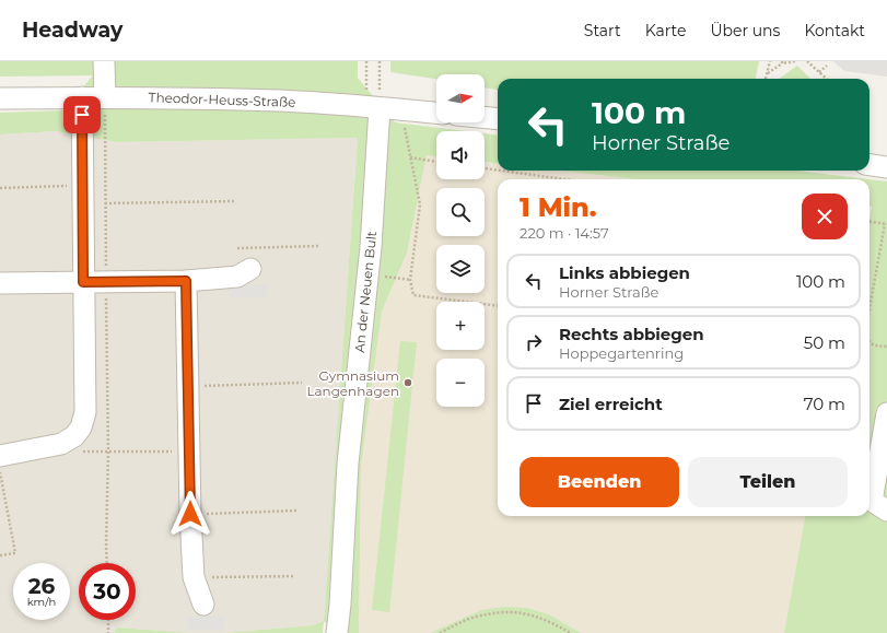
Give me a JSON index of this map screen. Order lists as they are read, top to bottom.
{
  "streets": {
    "street": ["Theodor-Heuss-Straße", "An der Neuen Bult"]
  },
  "crossings": [
    ["Theodor-Heuss-Straße", "An der Neuen Bult"]
  ],
  "places": ["Gymnasium Langenhagen"],
  "north": "right",
  "page": {
    "header": "Headway",
    "nav": [
      "Start",
      "Karte",
      "Über uns",
      "Kontakt"
    ],
    "map_buttons": ["+", "−"],
    "turn": ["100 m", "Horner Straße"],
    "heading": ["1 Min.", "220 m · 14:57"],
    "list": [
      {
        "name": "Links abbiegen",
        "note": "Horner Straße",
        "value": "100 m"
      },
      {
        "name": "Rechts abbiegen",
        "note": "Hoppegartenring",
        "value": "50 m"
      },
      {
        "name": "Ziel erreicht",
        "value": "70 m"
      }
    ],
    "buttons": ["Beenden", "Teilen"],
    "speed": "26 km/h",
    "limit": "30"
  }
}
